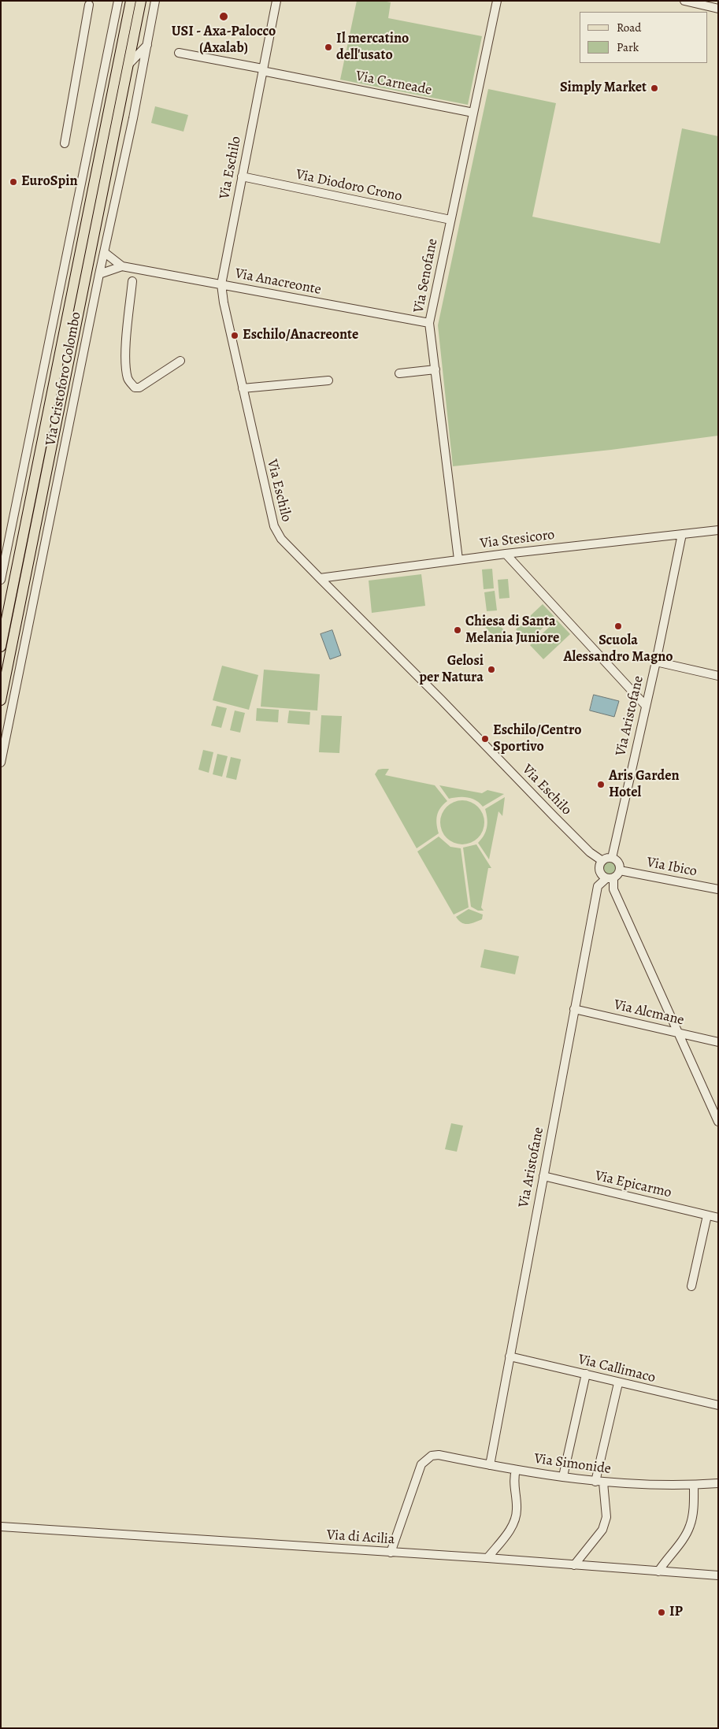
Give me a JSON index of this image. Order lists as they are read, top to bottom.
{
  "streets": {
    "main road": ["Via Cristoforo Colombo"],
    "street": [
      "Via Carneade",
      "Via Eschilo",
      "Via Diodoro Crono",
      "Via Senofane",
      "Via Anacreonte",
      "Via Stesicoro",
      "Via Aristofane",
      "Via Ibico",
      "Via Alcmane",
      "Via Epicarmo",
      "Via Callimaco",
      "Via Simonide",
      "Via di Acilia"
    ]
  },
  "crossings": [
    ["Via Carneade", "Via Eschilo"],
    ["Via Carneade", "Via Senofane"],
    ["Via Eschilo", "Via Diodoro Crono"],
    ["Via Eschilo", "Via Anacreonte"],
    ["Via Eschilo", "Via Stesicoro"],
    ["Via Eschilo", "Via Aristofane"],
    ["Via Eschilo", "Via Ibico"],
    ["Via Diodoro Crono", "Via Senofane"],
    ["Via Senofane", "Via Anacreonte"],
    ["Via Senofane", "Via Stesicoro"],
    ["Via Anacreonte", "Via Cristoforo Colombo"],
    ["Via Stesicoro", "Via Aristofane"],
    ["Via Aristofane", "Via Ibico"],
    ["Via Aristofane", "Via Alcmane"],
    ["Via Aristofane", "Via Epicarmo"],
    ["Via Aristofane", "Via Callimaco"],
    ["Via Aristofane", "Via Simonide"],
    ["Via Simonide", "Via di Acilia"]
  ],
  "places": [
    "USI - Axa-Palocco (Axalab)",
    "Il mercatino dell'usato",
    "Simply Market",
    "EuroSpin",
    "Eschilo/Anacreonte",
    "Scuola Alessandro Magno",
    "Chiesa di Santa Melania Juniore",
    "Gelosi per Natura",
    "Eschilo/Centro Sportivo",
    "Aris Garden Hotel",
    "IP"
  ],
  "legend": ["Road", "Park"]
}
